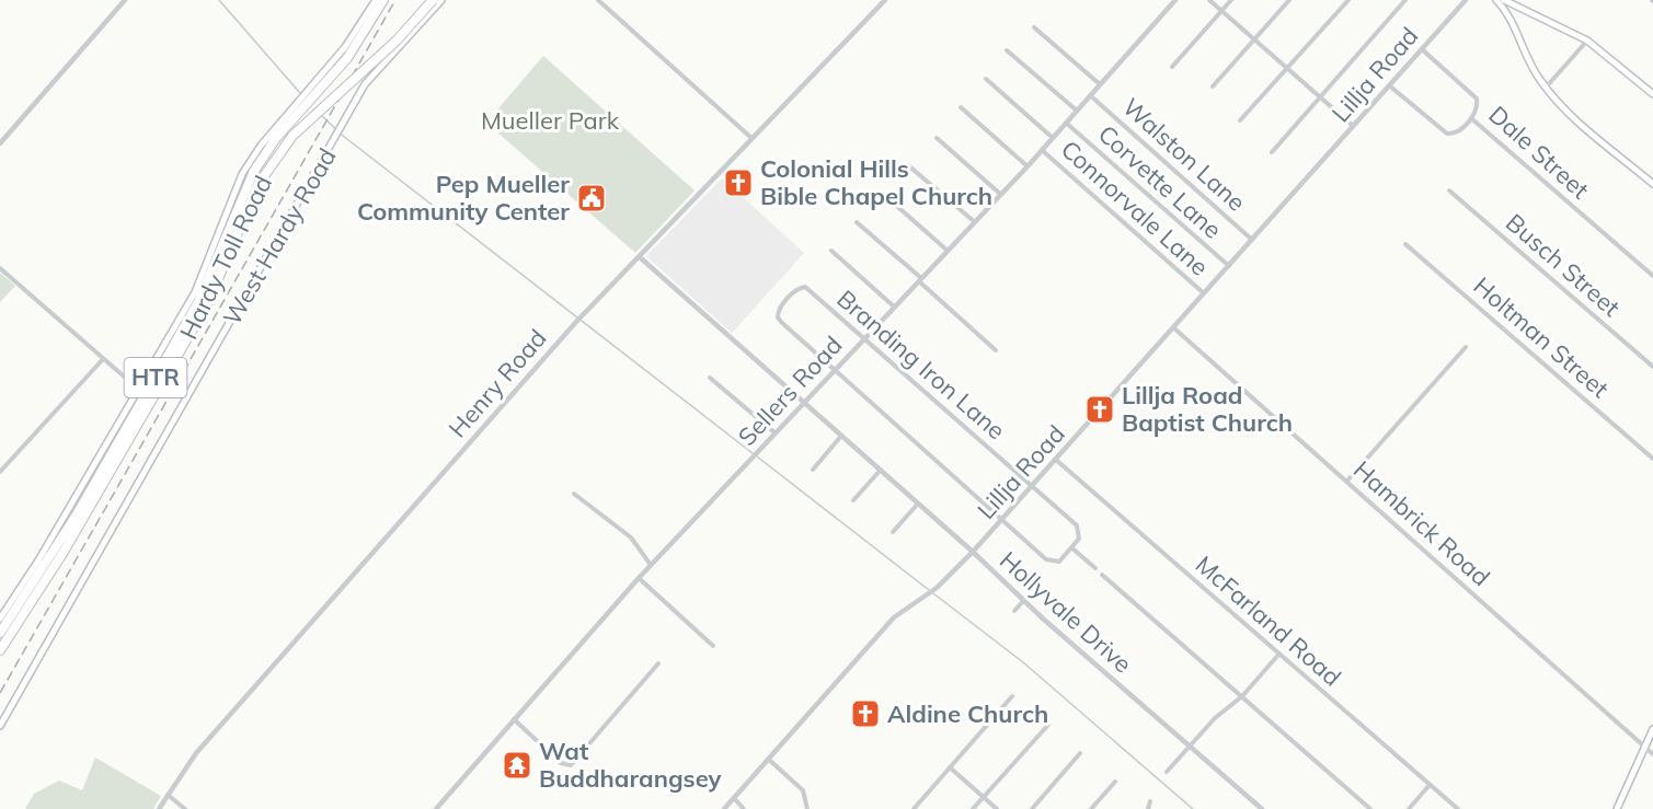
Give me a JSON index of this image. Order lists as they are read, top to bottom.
{
  "streets": {
    "highway": ["Hardy Toll Road", "HTR"],
    "main road": ["West Hardy Road"],
    "street": [
      "Lillja Road",
      "Dale Street",
      "Walston Lane",
      "Corvette Lane",
      "Connorvale Lane",
      "Busch Street",
      "Holtman Street",
      "Branding Iron Lane",
      "Henry Road",
      "Sellers Road",
      "Hambrick Road",
      "Hollyvale Drive",
      "McFarland Road"
    ]
  },
  "crossings": [
    ["Lillja Road", "Dale Street"],
    ["Lillja Road", "Walston Lane"],
    ["Lillja Road", "Corvette Lane"],
    ["Lillja Road", "Connorvale Lane"],
    ["Lillja Road", "Branding Iron Lane"],
    ["Lillja Road", "Hambrick Road"],
    ["Lillja Road", "Hollyvale Drive"],
    ["Lillja Road", "McFarland Road"],
    ["Walston Lane", "Sellers Road"],
    ["Corvette Lane", "Sellers Road"],
    ["Connorvale Lane", "Sellers Road"],
    ["Branding Iron Lane", "Sellers Road"],
    ["Henry Road", "Hollyvale Drive"],
    ["Sellers Road", "Hollyvale Drive"]
  ],
  "parks": ["Mueller Park"],
  "places": {
    "church": ["Colonial Hills Bible Chapel Church", "Lillja Road Baptist Church", "Aldine Church"],
    "public building": ["Pep Mueller Community Center"],
    "temple": ["Wat Buddharangsey"]
  }
}
